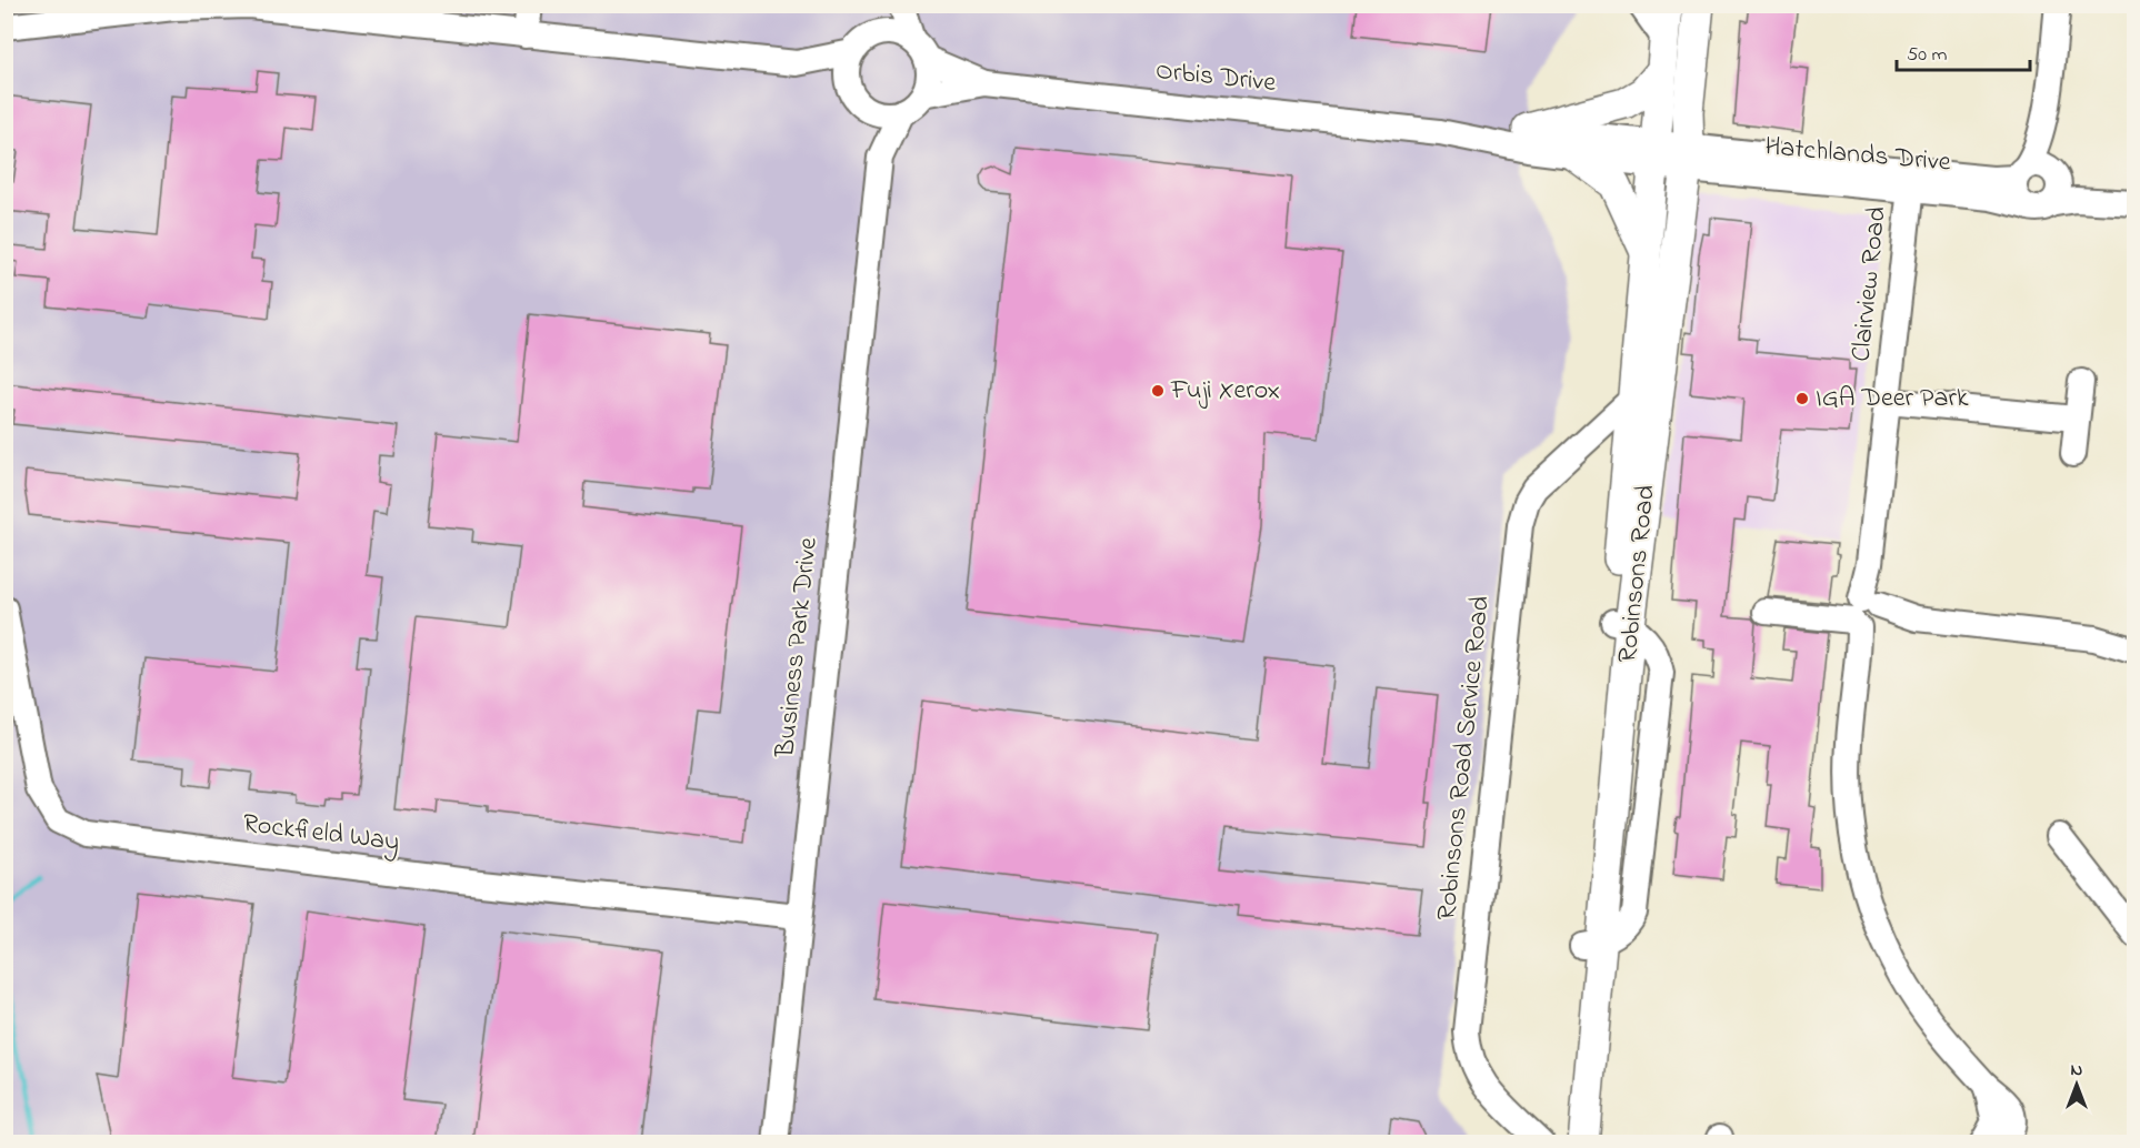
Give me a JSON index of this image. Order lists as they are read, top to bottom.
{
  "streets": {
    "main road": ["Robinsons Road"],
    "street": [
      "Orbis Drive",
      "Hatchlands Drive",
      "Clairview Road",
      "Business Park Drive",
      "Robinsons Road Service Road",
      "Rockfield Way"
    ]
  },
  "crossings": [
    ["Orbis Drive", "Hatchlands Drive"],
    ["Orbis Drive", "Robinsons Road"],
    ["Orbis Drive", "Business Park Drive"],
    ["Hatchlands Drive", "Clairview Road"],
    ["Hatchlands Drive", "Robinsons Road"],
    ["Robinsons Road", "Robinsons Road Service Road"],
    ["Business Park Drive", "Rockfield Way"]
  ],
  "places": ["Fuji Xerox", "IGA Deer Park"],
  "scale_bar": "50 m",
  "north": "top"
}
